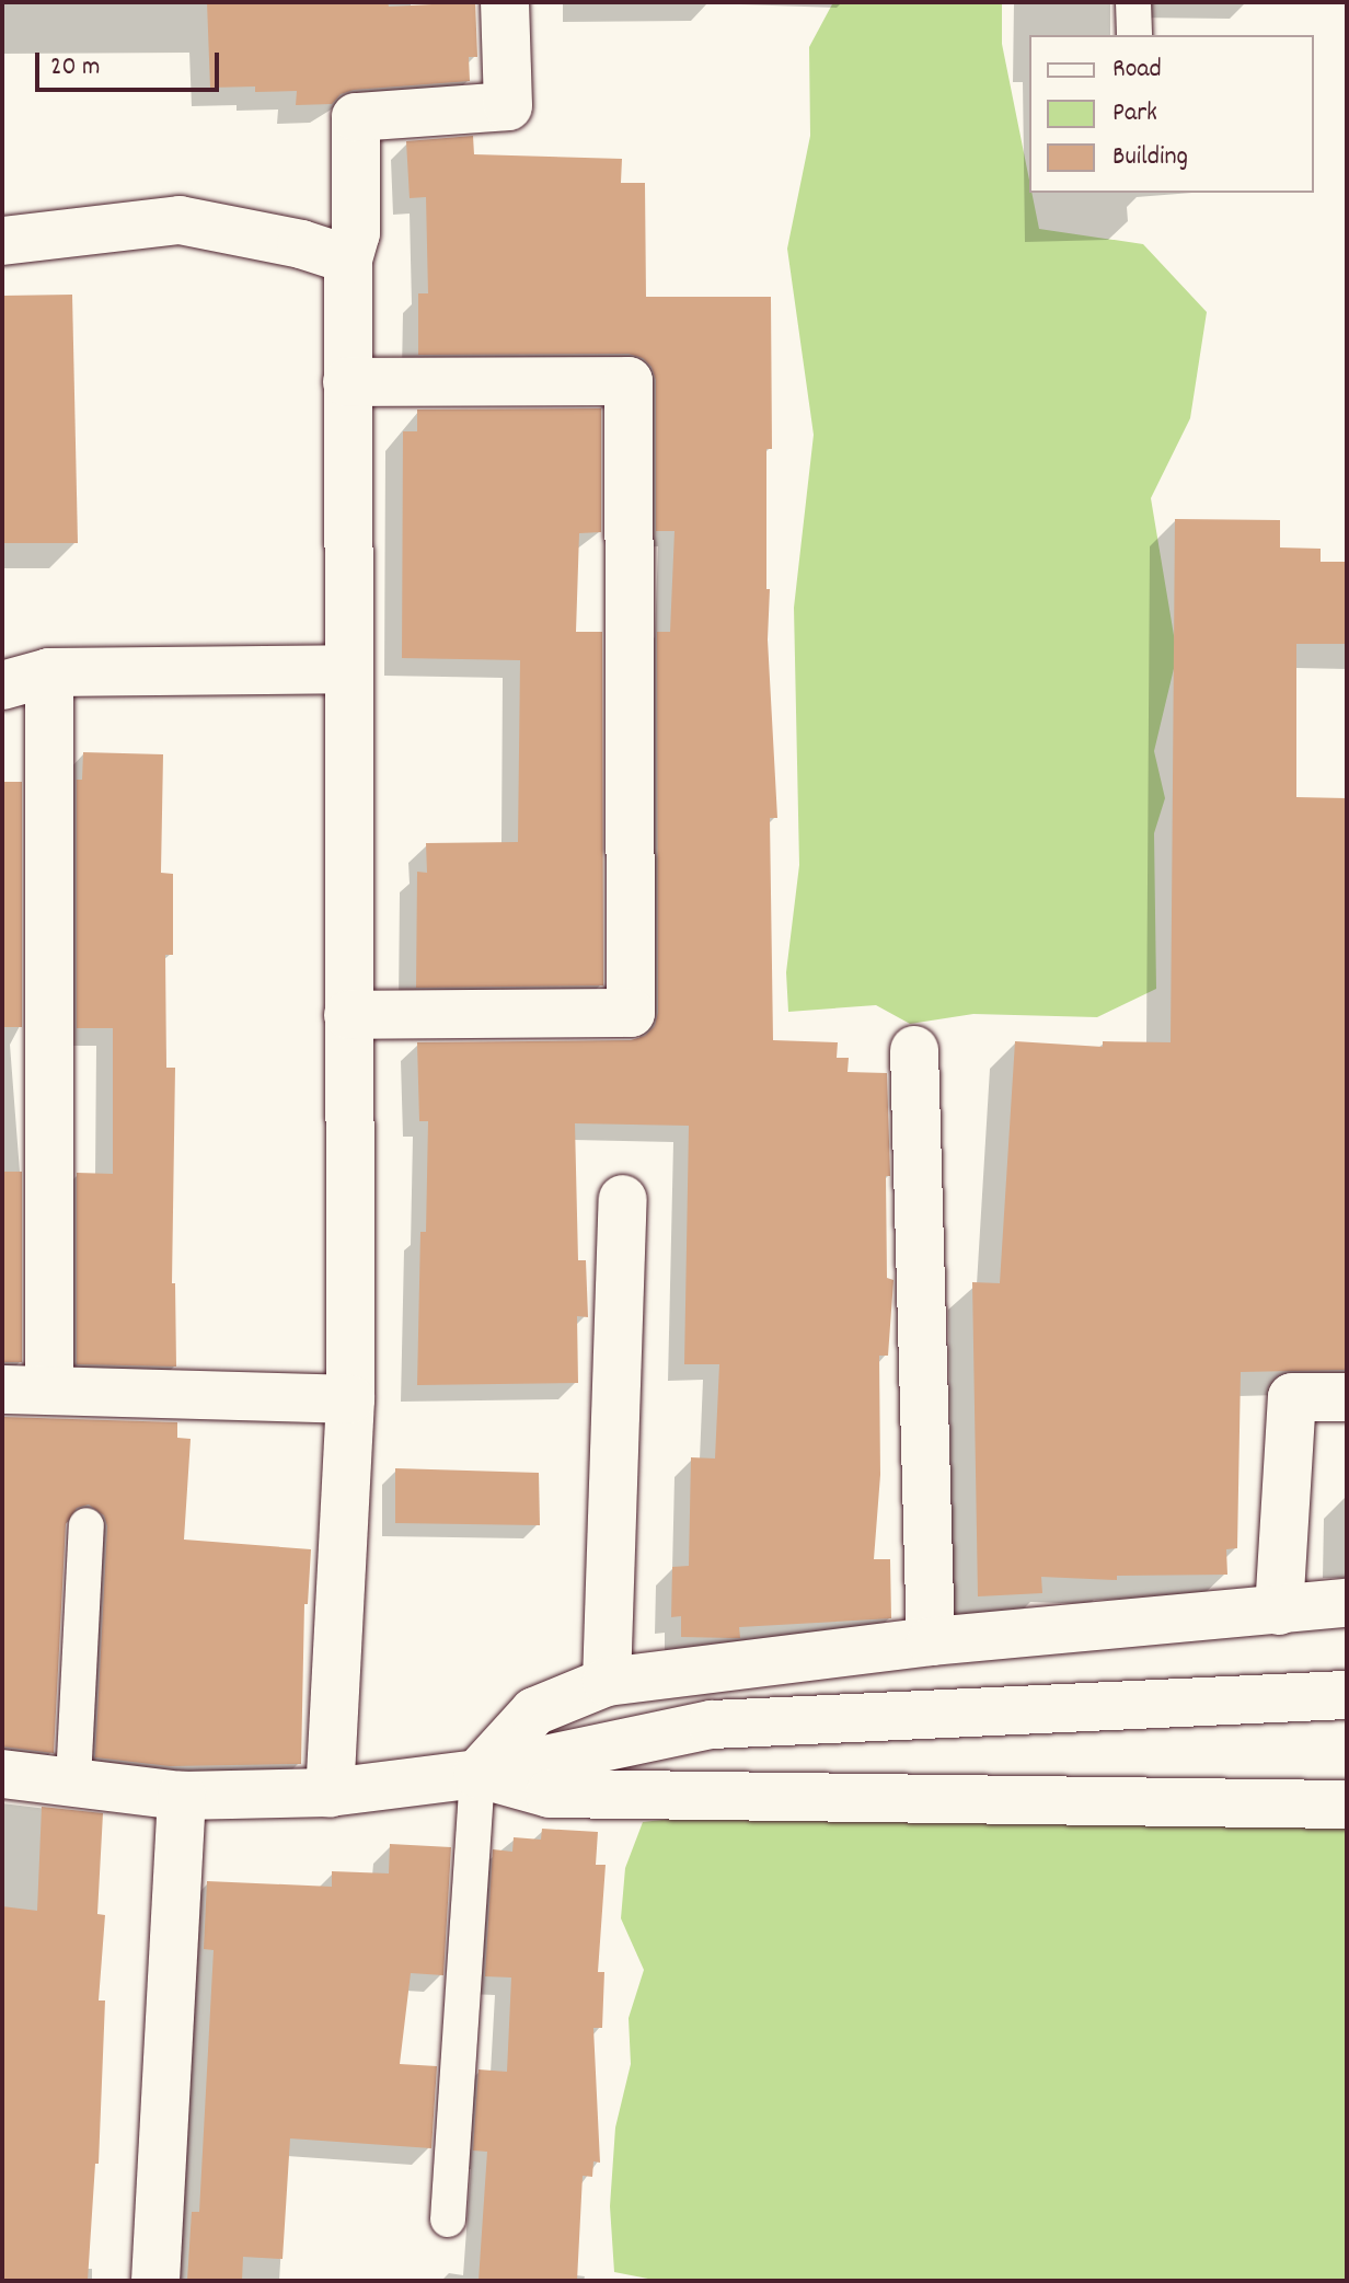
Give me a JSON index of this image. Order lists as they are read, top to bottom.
{
  "legend": ["Road", "Park", "Building"],
  "scale_bar": "20 m"
}
